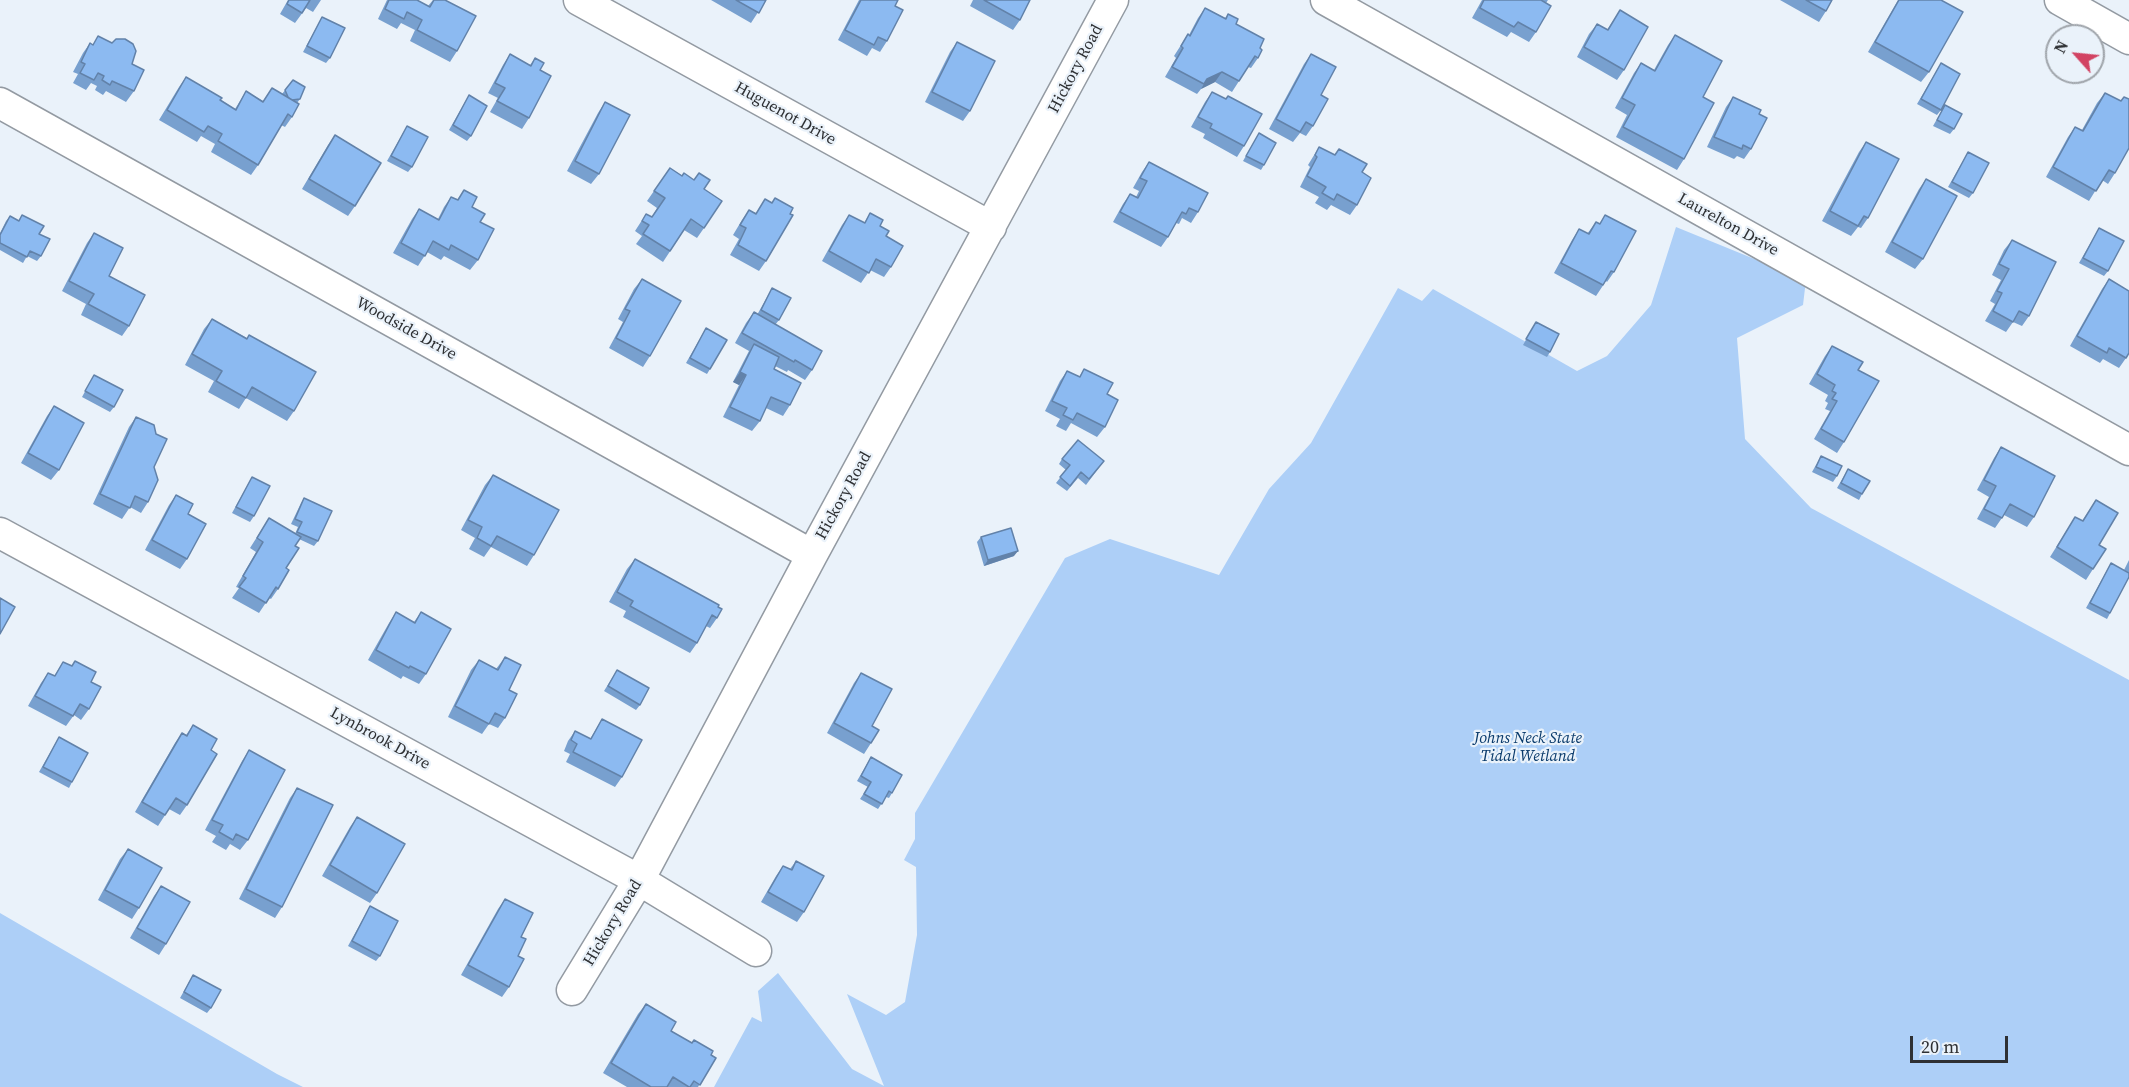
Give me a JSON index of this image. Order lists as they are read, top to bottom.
{
  "streets": {
    "street": [
      "Hickory Road",
      "Huguenot Drive",
      "Laurelton Drive",
      "Woodside Drive",
      "Lynbrook Drive"
    ]
  },
  "crossings": [
    ["Hickory Road", "Huguenot Drive"],
    ["Hickory Road", "Woodside Drive"],
    ["Hickory Road", "Lynbrook Drive"]
  ],
  "parks": ["Johns Neck State Tidal Wetland"],
  "scale_bar": "20 m",
  "north": "top left"
}
